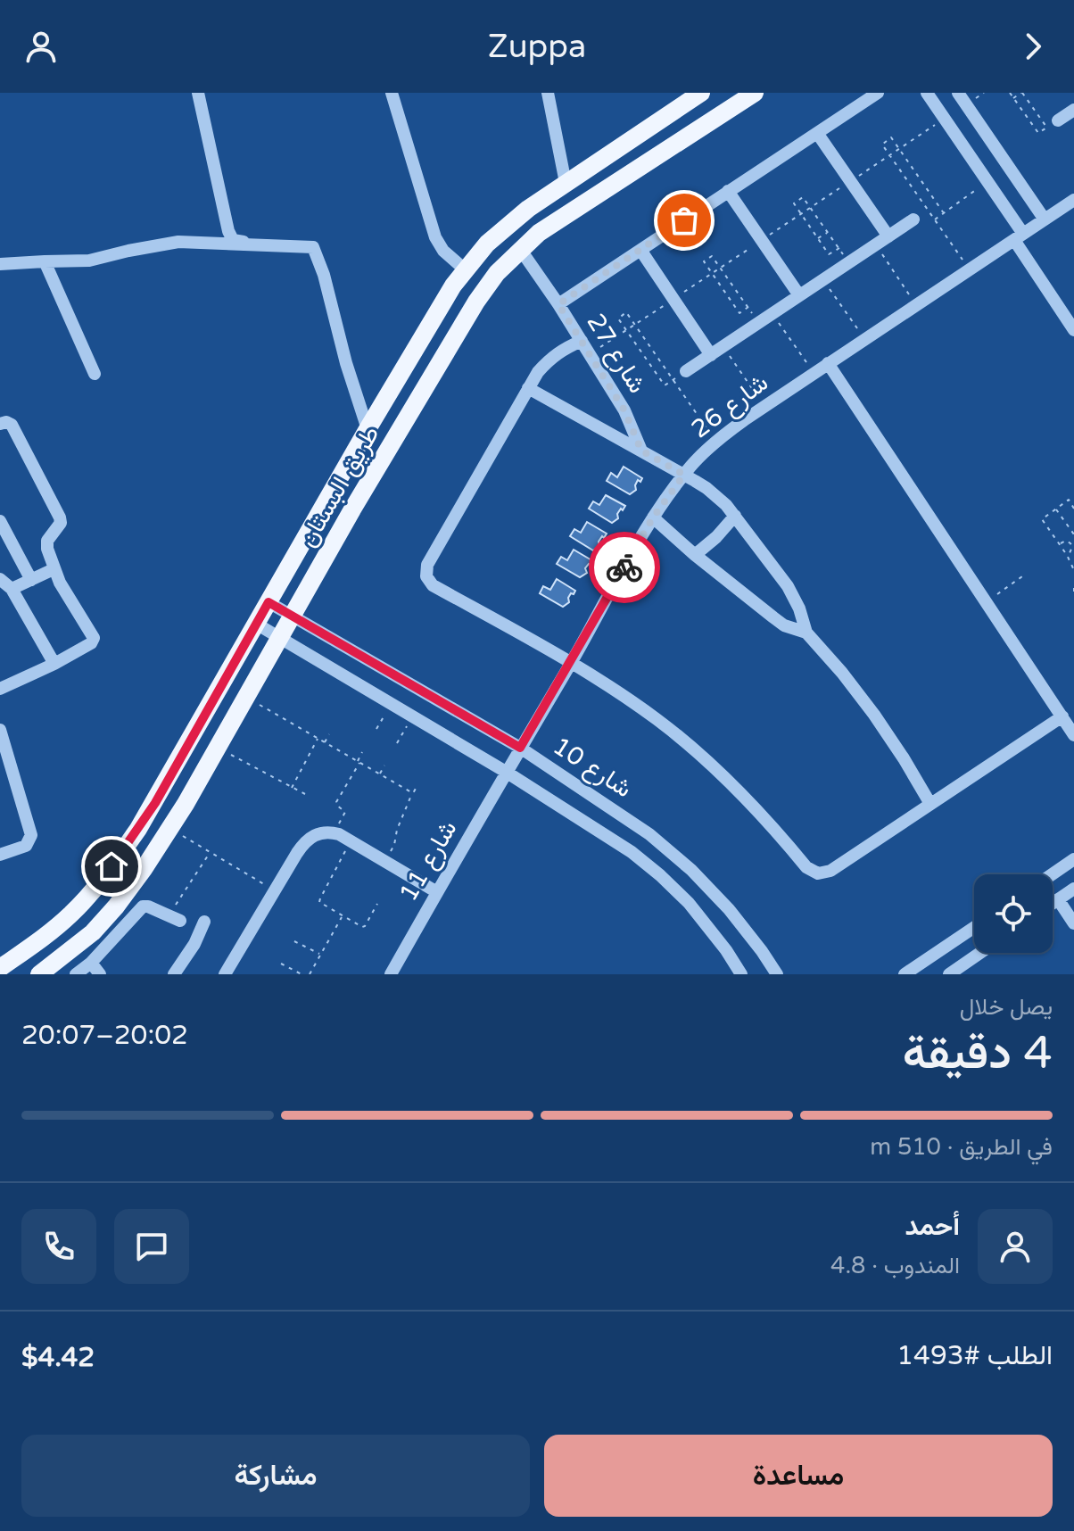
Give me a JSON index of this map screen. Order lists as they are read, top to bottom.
{
  "streets": {
    "main road": ["طريق البستان"],
    "street": [
      "شارع 27",
      "شارع 26",
      "شارع 10",
      "شارع 11"
    ]
  },
  "crossings": [
    ["شارع 27", "طريق البستان"],
    ["شارع 26", "شارع 10"],
    ["شارع 26", "شارع 11"],
    ["طريق البستان", "شارع 10"],
    ["شارع 10", "شارع 11"]
  ],
  "page": {
    "header": "Zuppa",
    "heading": ["4 دقيقة", "يصل خلال", "20:02–20:07"],
    "panel": [
      "أحمد",
      "المندوب · 4.8",
      "الطلب #1493",
      "$4.42"
    ],
    "bar": "في الطريق · 510 m",
    "buttons": ["مساعدة", "مشاركة"]
  }
}
